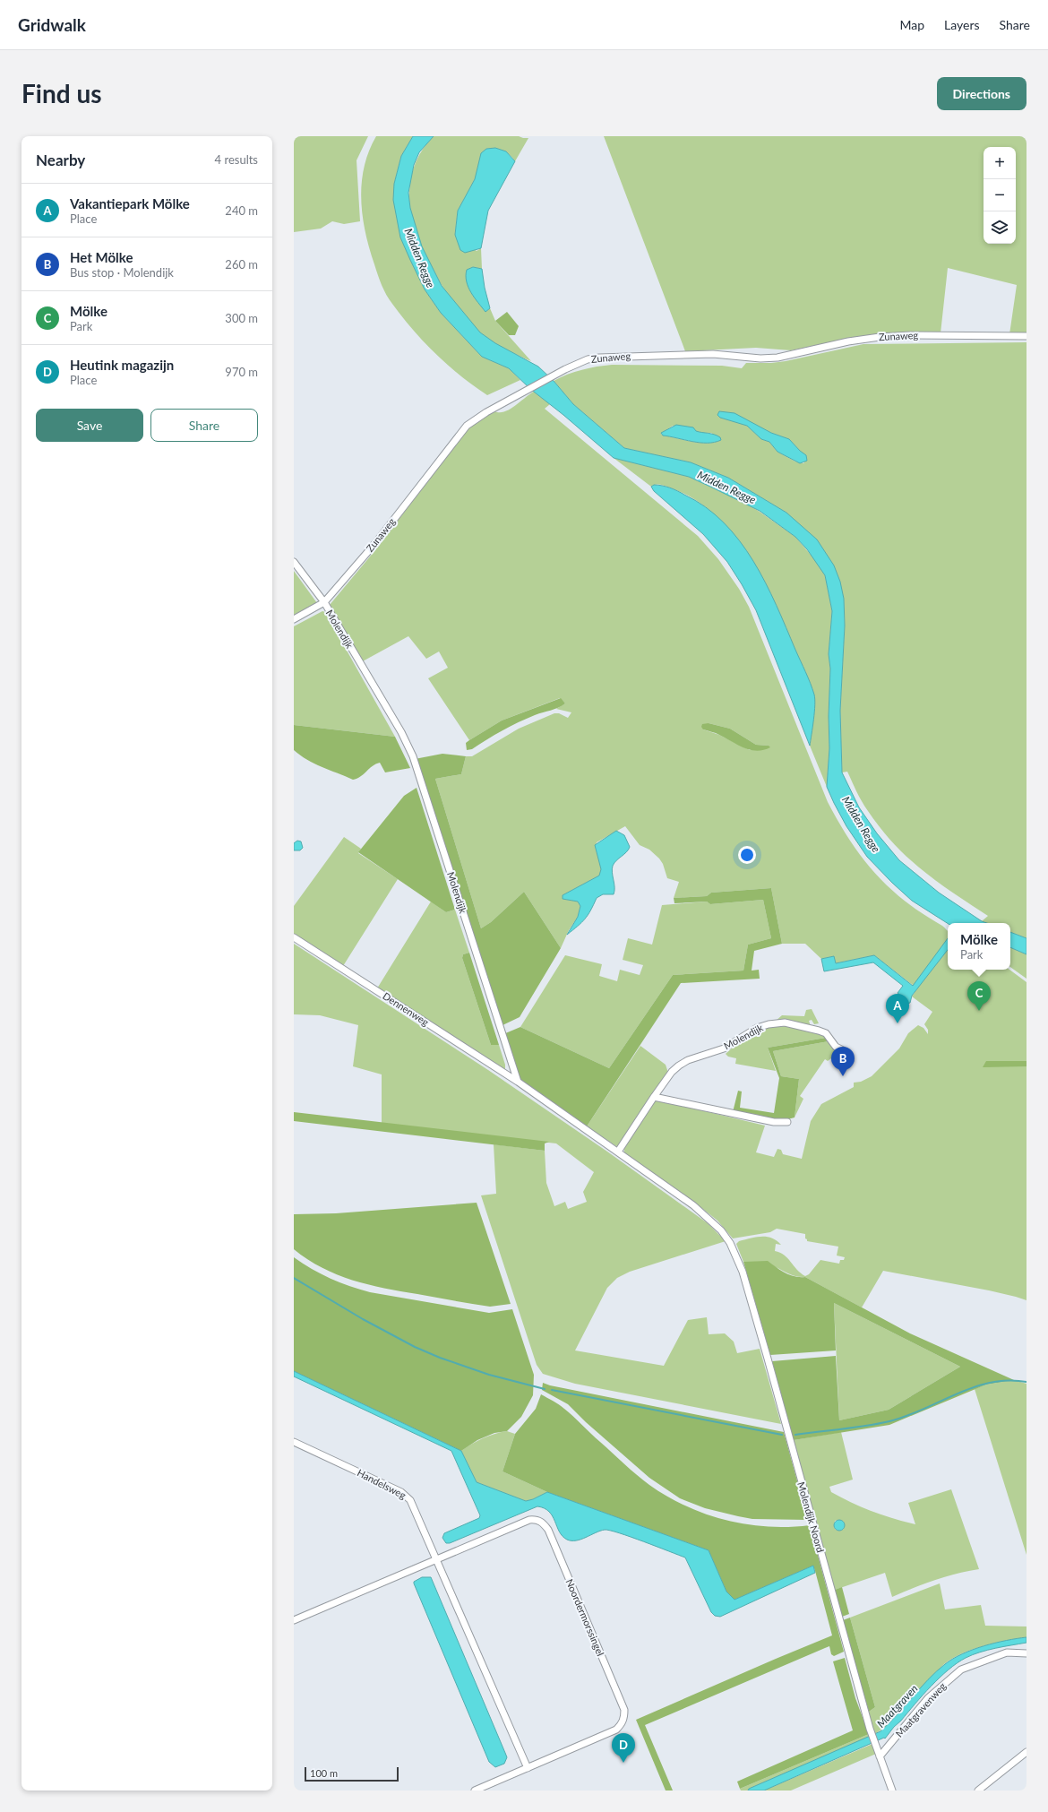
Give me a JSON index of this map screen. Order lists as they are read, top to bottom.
{
  "streets": {
    "street": [
      "Zunaweg",
      "Molendijk",
      "Dennenweg",
      "Handelsweg",
      "Molendijk Noord",
      "Noordermorssingel",
      "Maatgravenweg"
    ]
  },
  "crossings": [
    ["Zunaweg", "Molendijk"],
    ["Molendijk", "Dennenweg"],
    ["Molendijk", "Molendijk Noord"],
    ["Handelsweg", "Noordermorssingel"],
    ["Molendijk Noord", "Maatgravenweg"]
  ],
  "water": ["Midden Regge", "Maatgraven"],
  "scale_bar": "100 m",
  "page": {
    "header": "Gridwalk",
    "nav": ["Map", "Layers", "Share"],
    "buttons": [
      "Directions",
      ["Save", "Share"]
    ],
    "title": "Find us",
    "heading": ["Nearby", "4 results"],
    "map_buttons": ["+", "−"],
    "list": [
      {
        "mark": "A",
        "name": "Vakantiepark Mölke",
        "note": "Place",
        "value": "240 m"
      },
      {
        "mark": "B",
        "name": "Het Mölke",
        "note": "Bus stop · Molendijk",
        "value": "260 m"
      },
      {
        "mark": "C",
        "name": "Mölke",
        "note": "Park",
        "value": "300 m"
      },
      {
        "mark": "D",
        "name": "Heutink magazijn",
        "note": "Place",
        "value": "970 m"
      }
    ],
    "popup": ["Mölke", "Park"],
    "pins": [
      "C",
      "A",
      "B",
      "D"
    ],
    "scale": "100 m"
  }
}
